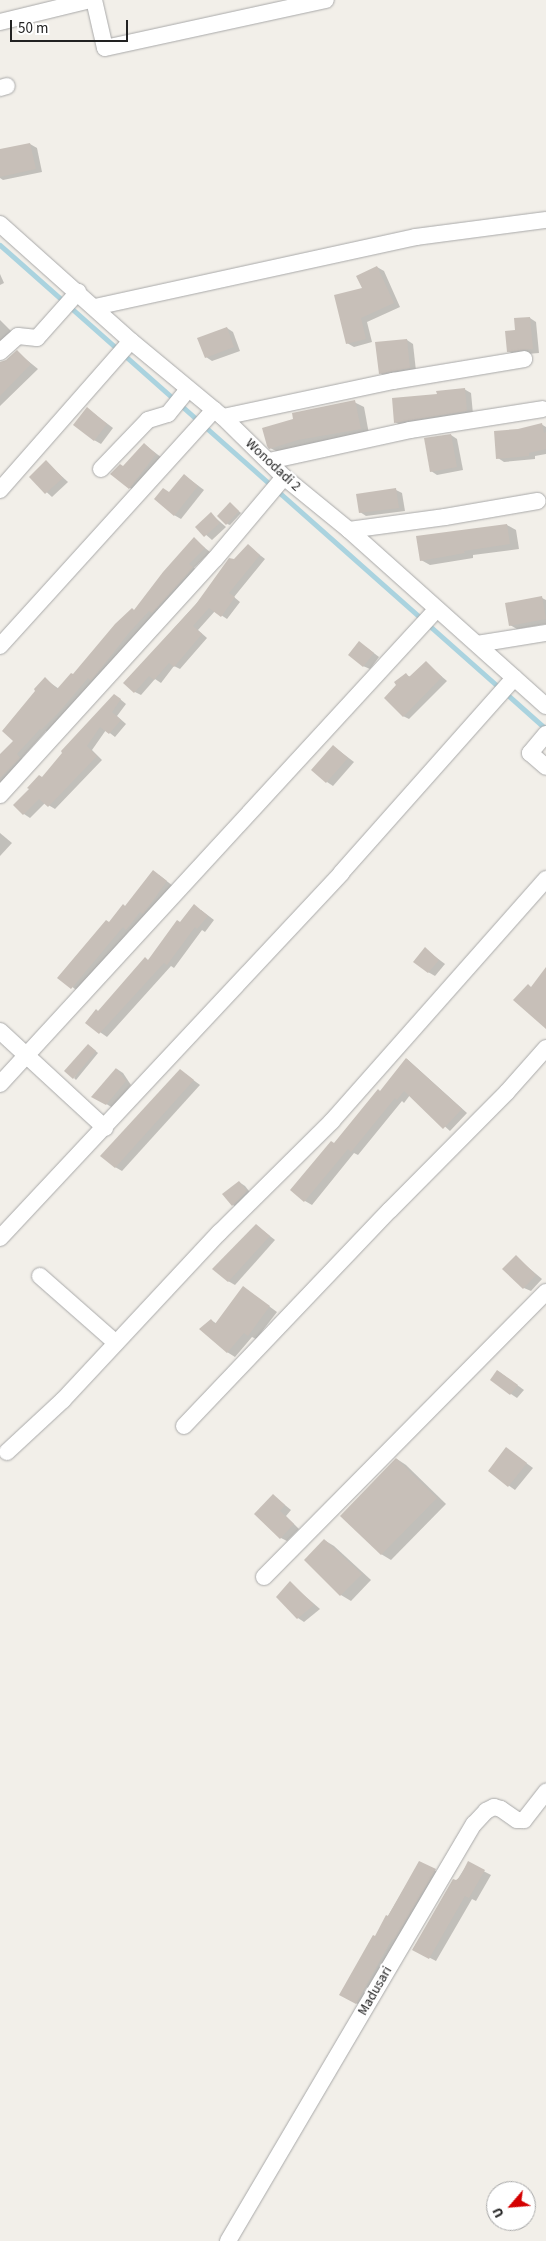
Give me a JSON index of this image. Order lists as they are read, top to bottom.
{
  "streets": {
    "street": ["Wonodadi 2", "Madusari"]
  },
  "scale_bar": "50 m",
  "north": "bottom left"
}
